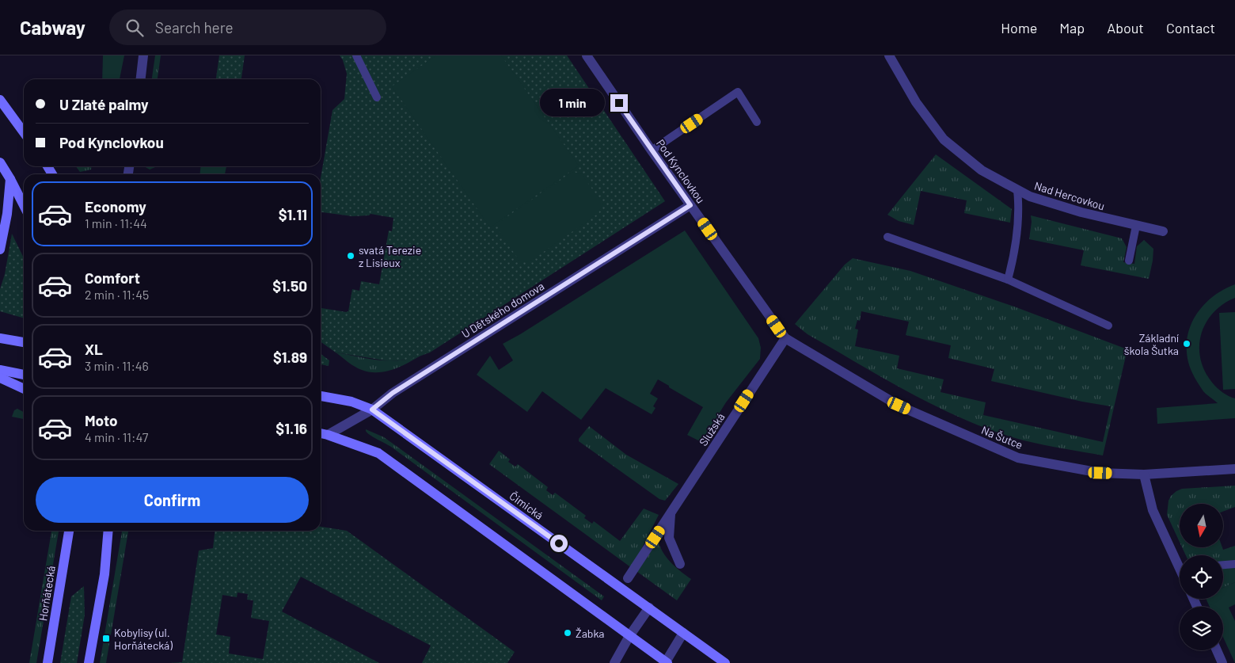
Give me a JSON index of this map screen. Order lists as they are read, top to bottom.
{
  "streets": {
    "main road": ["Čimická", "Horňátecká"],
    "street": [
      "Pod Kynclovkou",
      "Nad Hercovkou",
      "U Dětského domova",
      "Služská",
      "Na Šutce"
    ]
  },
  "crossings": [
    ["Pod Kynclovkou", "U Dětského domova"],
    ["Pod Kynclovkou", "Služská"],
    ["Pod Kynclovkou", "Na Šutce"],
    ["U Dětského domova", "Čimická"],
    ["Služská", "Na Šutce"]
  ],
  "places": {
    "other": ["svatá Terezie z Lisieux", "Základní škola Šutka", "Žabka"],
    "transit": ["Kobylisy (ul. Horňátecká)"]
  },
  "north": "bottom",
  "page": {
    "header": "Cabway",
    "search": "Search here",
    "nav": [
      "Home",
      "Map",
      "About",
      "Contact"
    ],
    "banner": ["U Zlaté palmy", "Pod Kynclovkou"],
    "bubble": "1 min",
    "list": [
      {
        "name": "Economy",
        "note": "1 min · 11:44",
        "value": "$1.11"
      },
      {
        "name": "Comfort",
        "note": "2 min · 11:45",
        "value": "$1.50"
      },
      {
        "name": "XL",
        "note": "3 min · 11:46",
        "value": "$1.89"
      },
      {
        "name": "Moto",
        "note": "4 min · 11:47",
        "value": "$1.16"
      }
    ],
    "buttons": "Confirm"
  }
}
